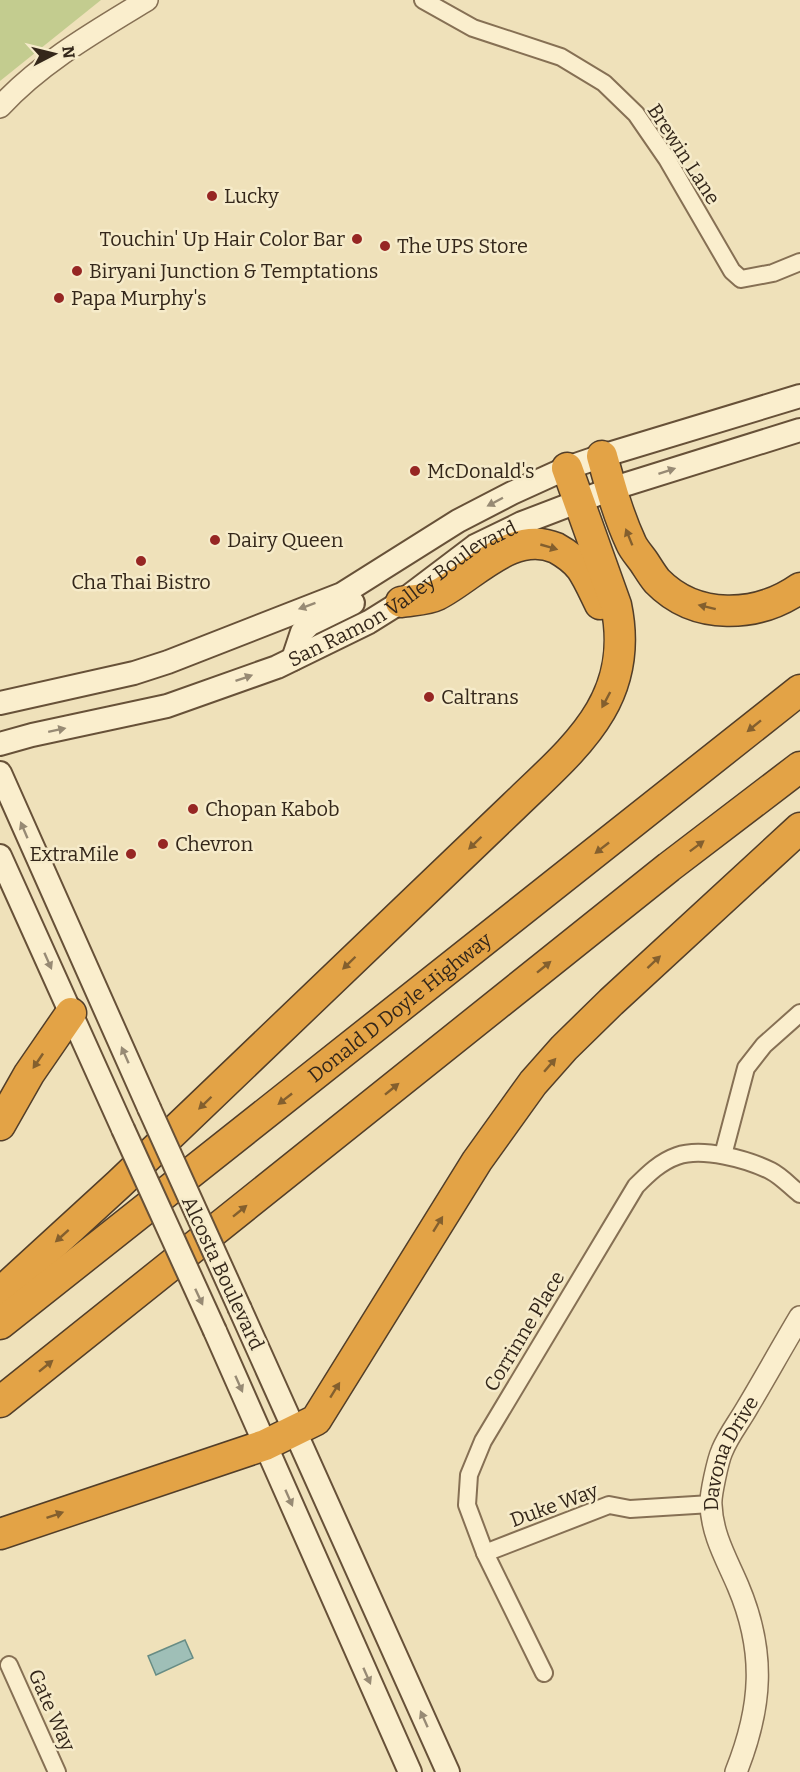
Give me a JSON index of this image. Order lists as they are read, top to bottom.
{
  "streets": {
    "highway": ["Donald D Doyle Highway"],
    "main road": ["San Ramon Valley Boulevard", "Alcosta Boulevard"],
    "street": [
      "Brewin Lane",
      "Corrinne Place",
      "Davona Drive",
      "Duke Way",
      "Gate Way"
    ]
  },
  "crossings": [
    ["Corrinne Place", "Duke Way"],
    ["Davona Drive", "Duke Way"]
  ],
  "places": [
    "Lucky",
    "Touchin' Up Hair Color Bar",
    "The UPS Store",
    "Biryani Junction & Temptations",
    "Papa Murphy's",
    "McDonald's",
    "Dairy Queen",
    "Cha Thai Bistro",
    "Caltrans",
    "Chopan Kabob",
    "Chevron",
    "ExtraMile"
  ],
  "north": "right"
}
